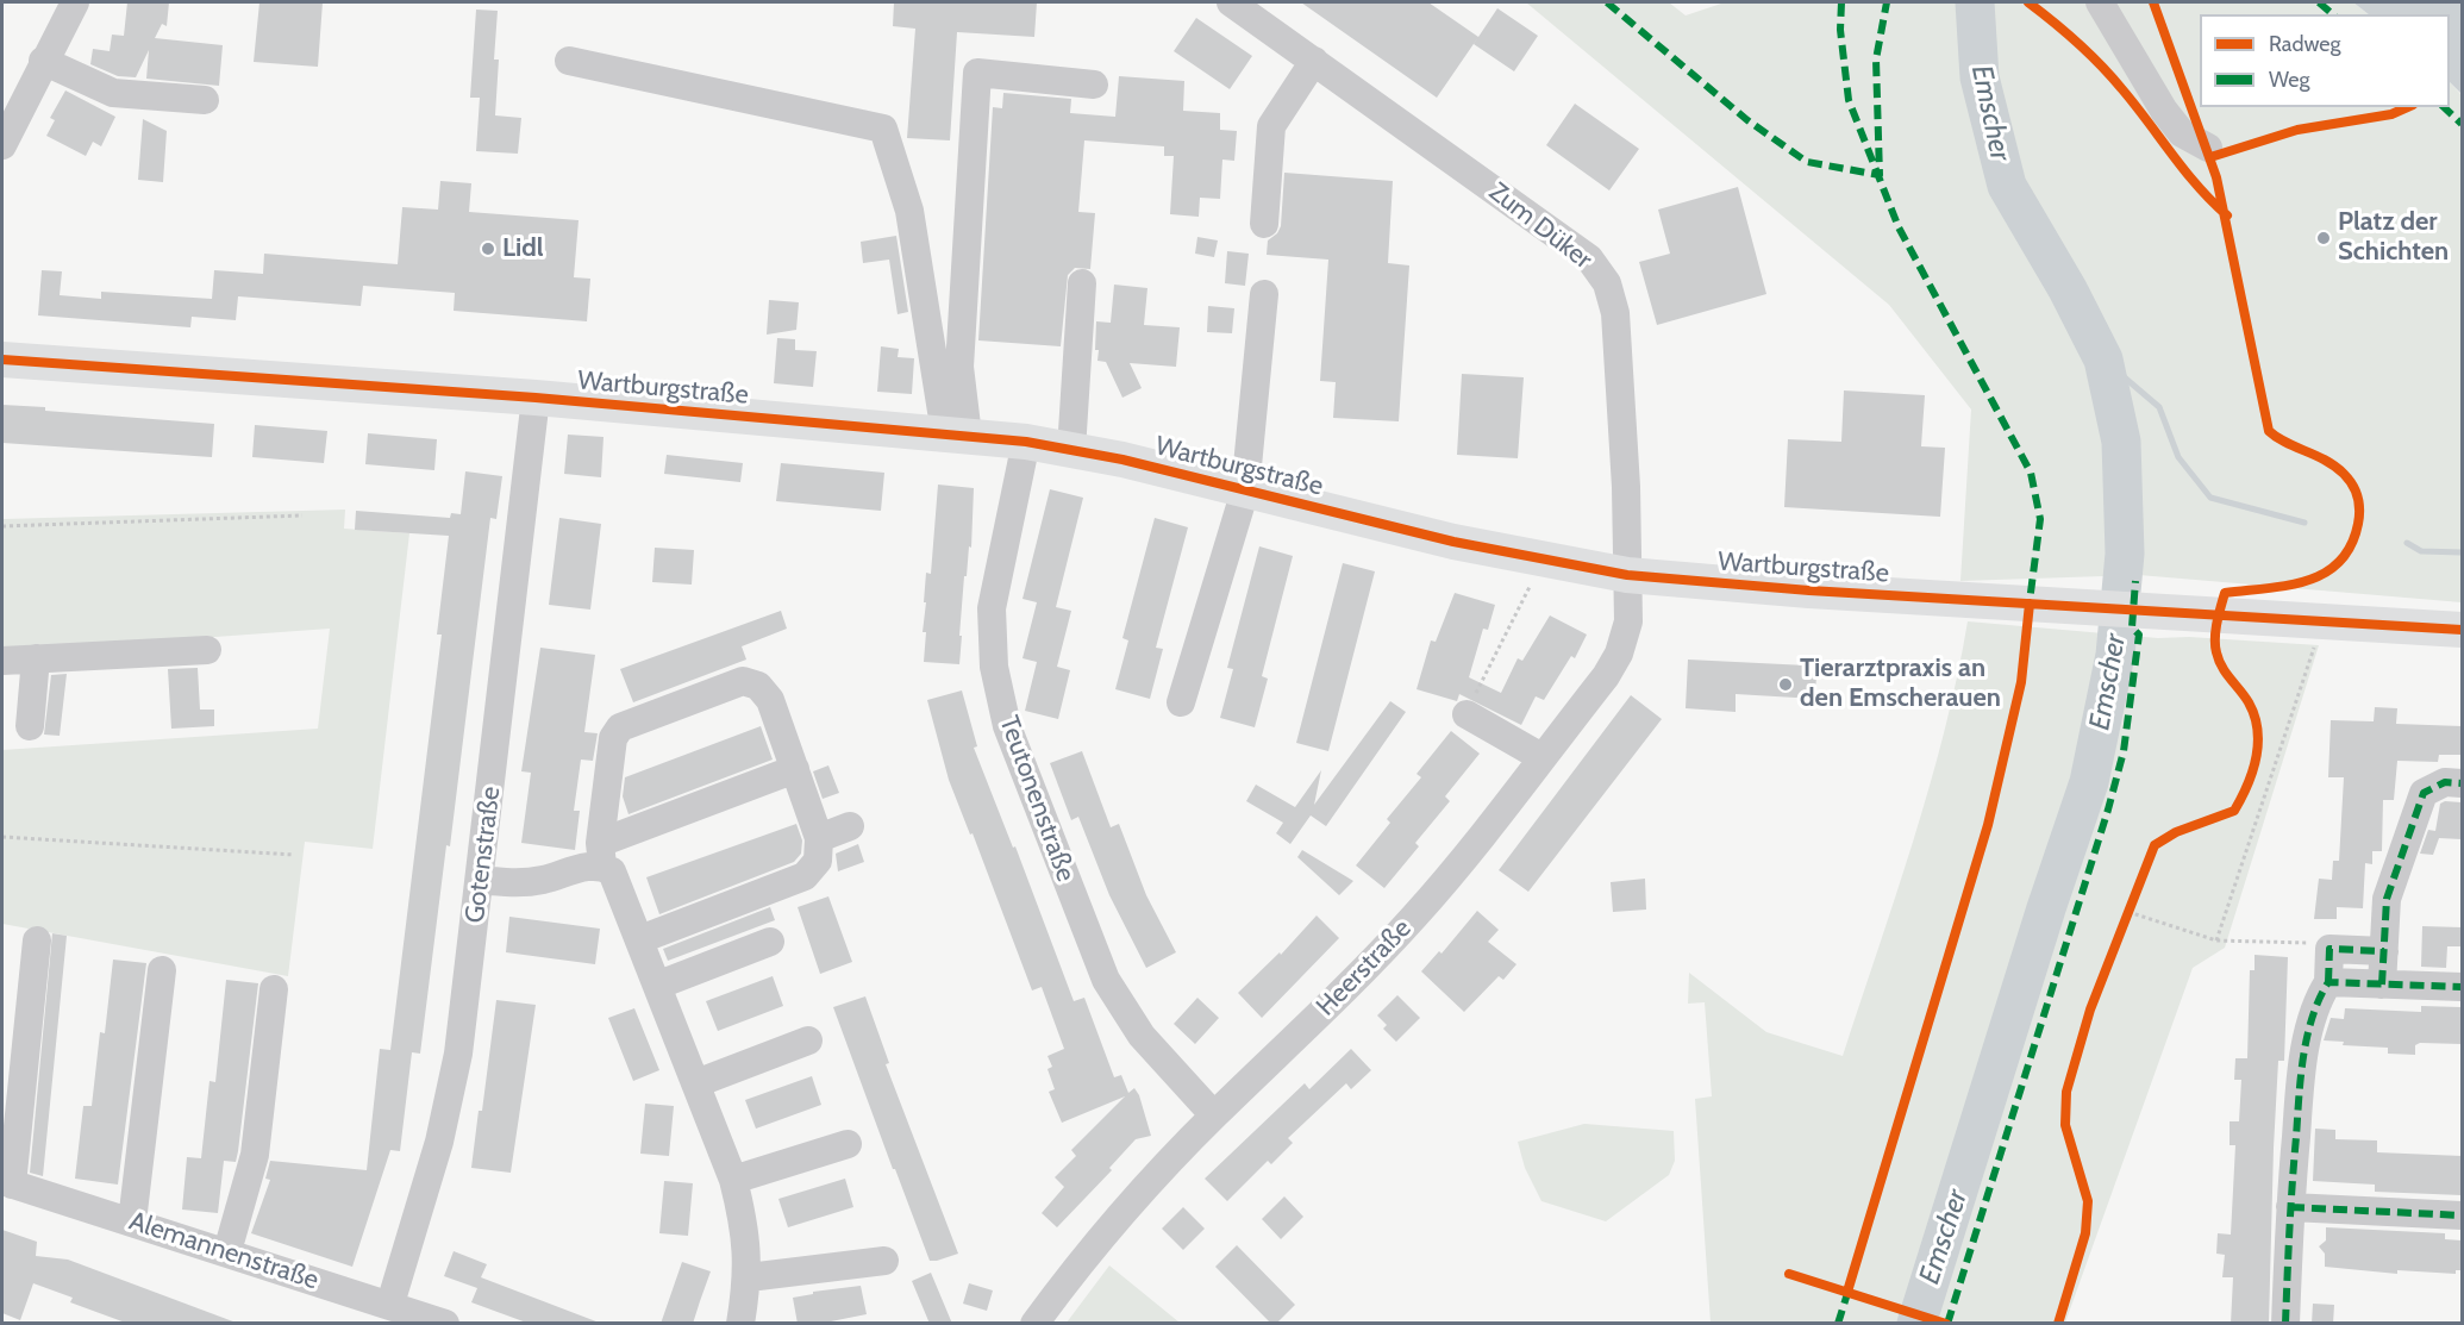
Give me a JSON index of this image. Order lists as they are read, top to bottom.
{
  "streets": {
    "main road": ["Wartburgstraße"],
    "street": [
      "Zum Düker",
      "Teutonenstraße",
      "Gotenstraße",
      "Heerstraße",
      "Alemannenstraße"
    ]
  },
  "crossings": [
    ["Zum Düker", "Wartburgstraße"],
    ["Zum Düker", "Heerstraße"],
    ["Wartburgstraße", "Teutonenstraße"],
    ["Wartburgstraße", "Gotenstraße"],
    ["Wartburgstraße", "Heerstraße"],
    ["Teutonenstraße", "Heerstraße"],
    ["Gotenstraße", "Alemannenstraße"]
  ],
  "water": ["Emscher"],
  "places": ["Platz der Schichten", "Lidl", "Tierarztpraxis an den Emscherauen"],
  "legend": ["Radweg", "Weg"]
}
